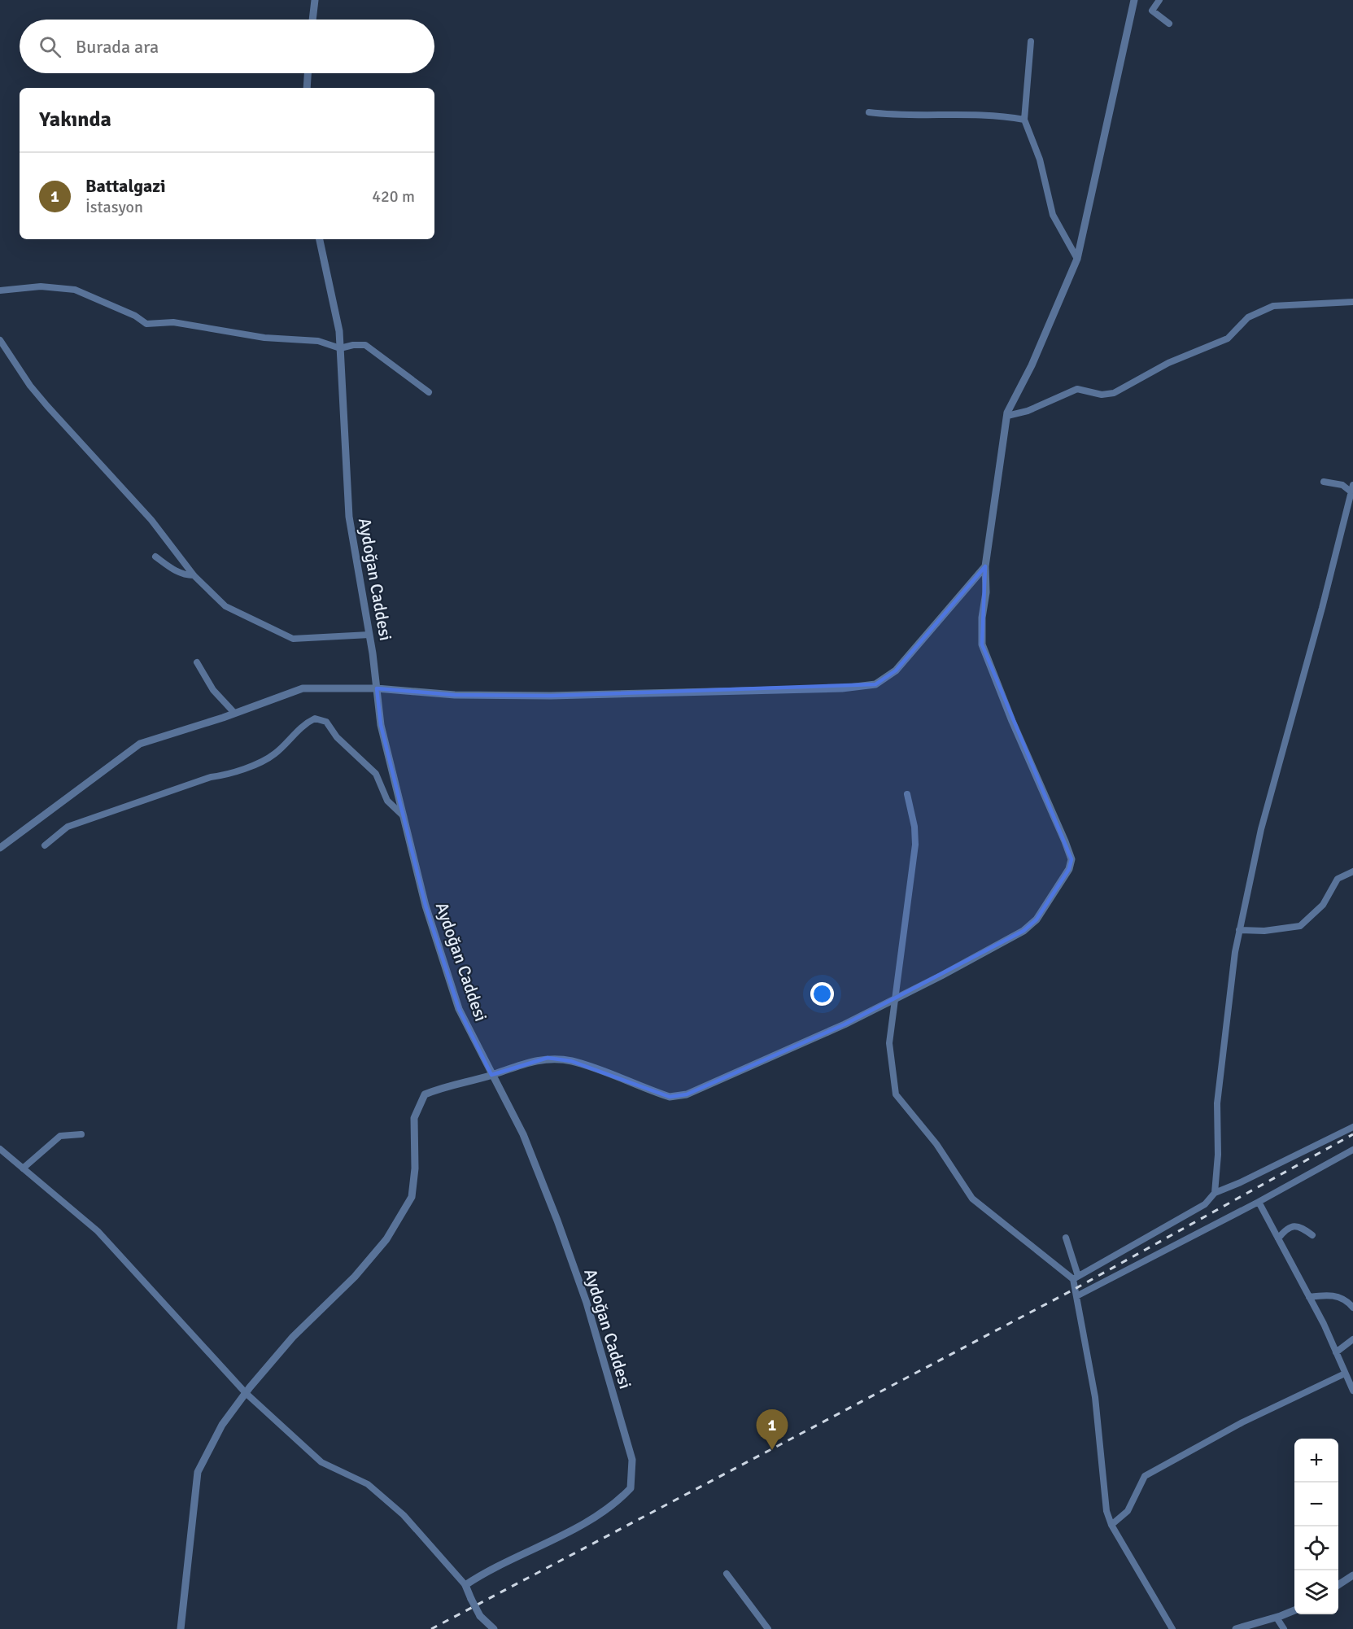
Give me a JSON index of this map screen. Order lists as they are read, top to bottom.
{
  "streets": {
    "street": ["Aydoğan Caddesi"]
  },
  "page": {
    "search": "Burada ara",
    "heading": "Yakında",
    "list": [
      {
        "mark": "1",
        "name": "Battalgazi",
        "note": "İstasyon",
        "value": "420 m"
      }
    ],
    "pins": "1",
    "map_buttons": ["+", "−"]
  }
}
